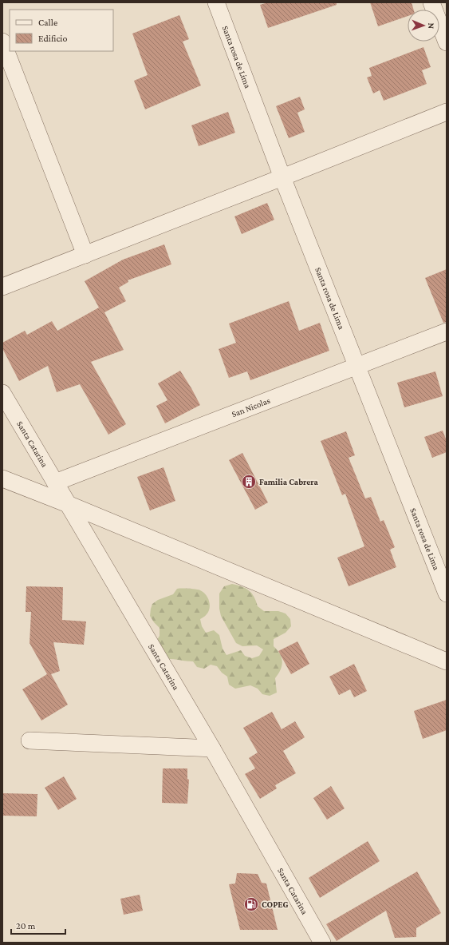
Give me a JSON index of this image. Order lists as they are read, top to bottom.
{
  "streets": {
    "street": ["Santa rosa de Lima", "San Nicolas", "Santa Catarina"]
  },
  "crossings": [
    ["Santa rosa de Lima", "San Nicolas"],
    ["San Nicolas", "Santa Catarina"]
  ],
  "places": {
    "building": ["Familia Cabrera"],
    "fuel station": ["COPEG"]
  },
  "legend": ["Calle", "Edificio"],
  "scale_bar": "20 m",
  "north": "right"
}
